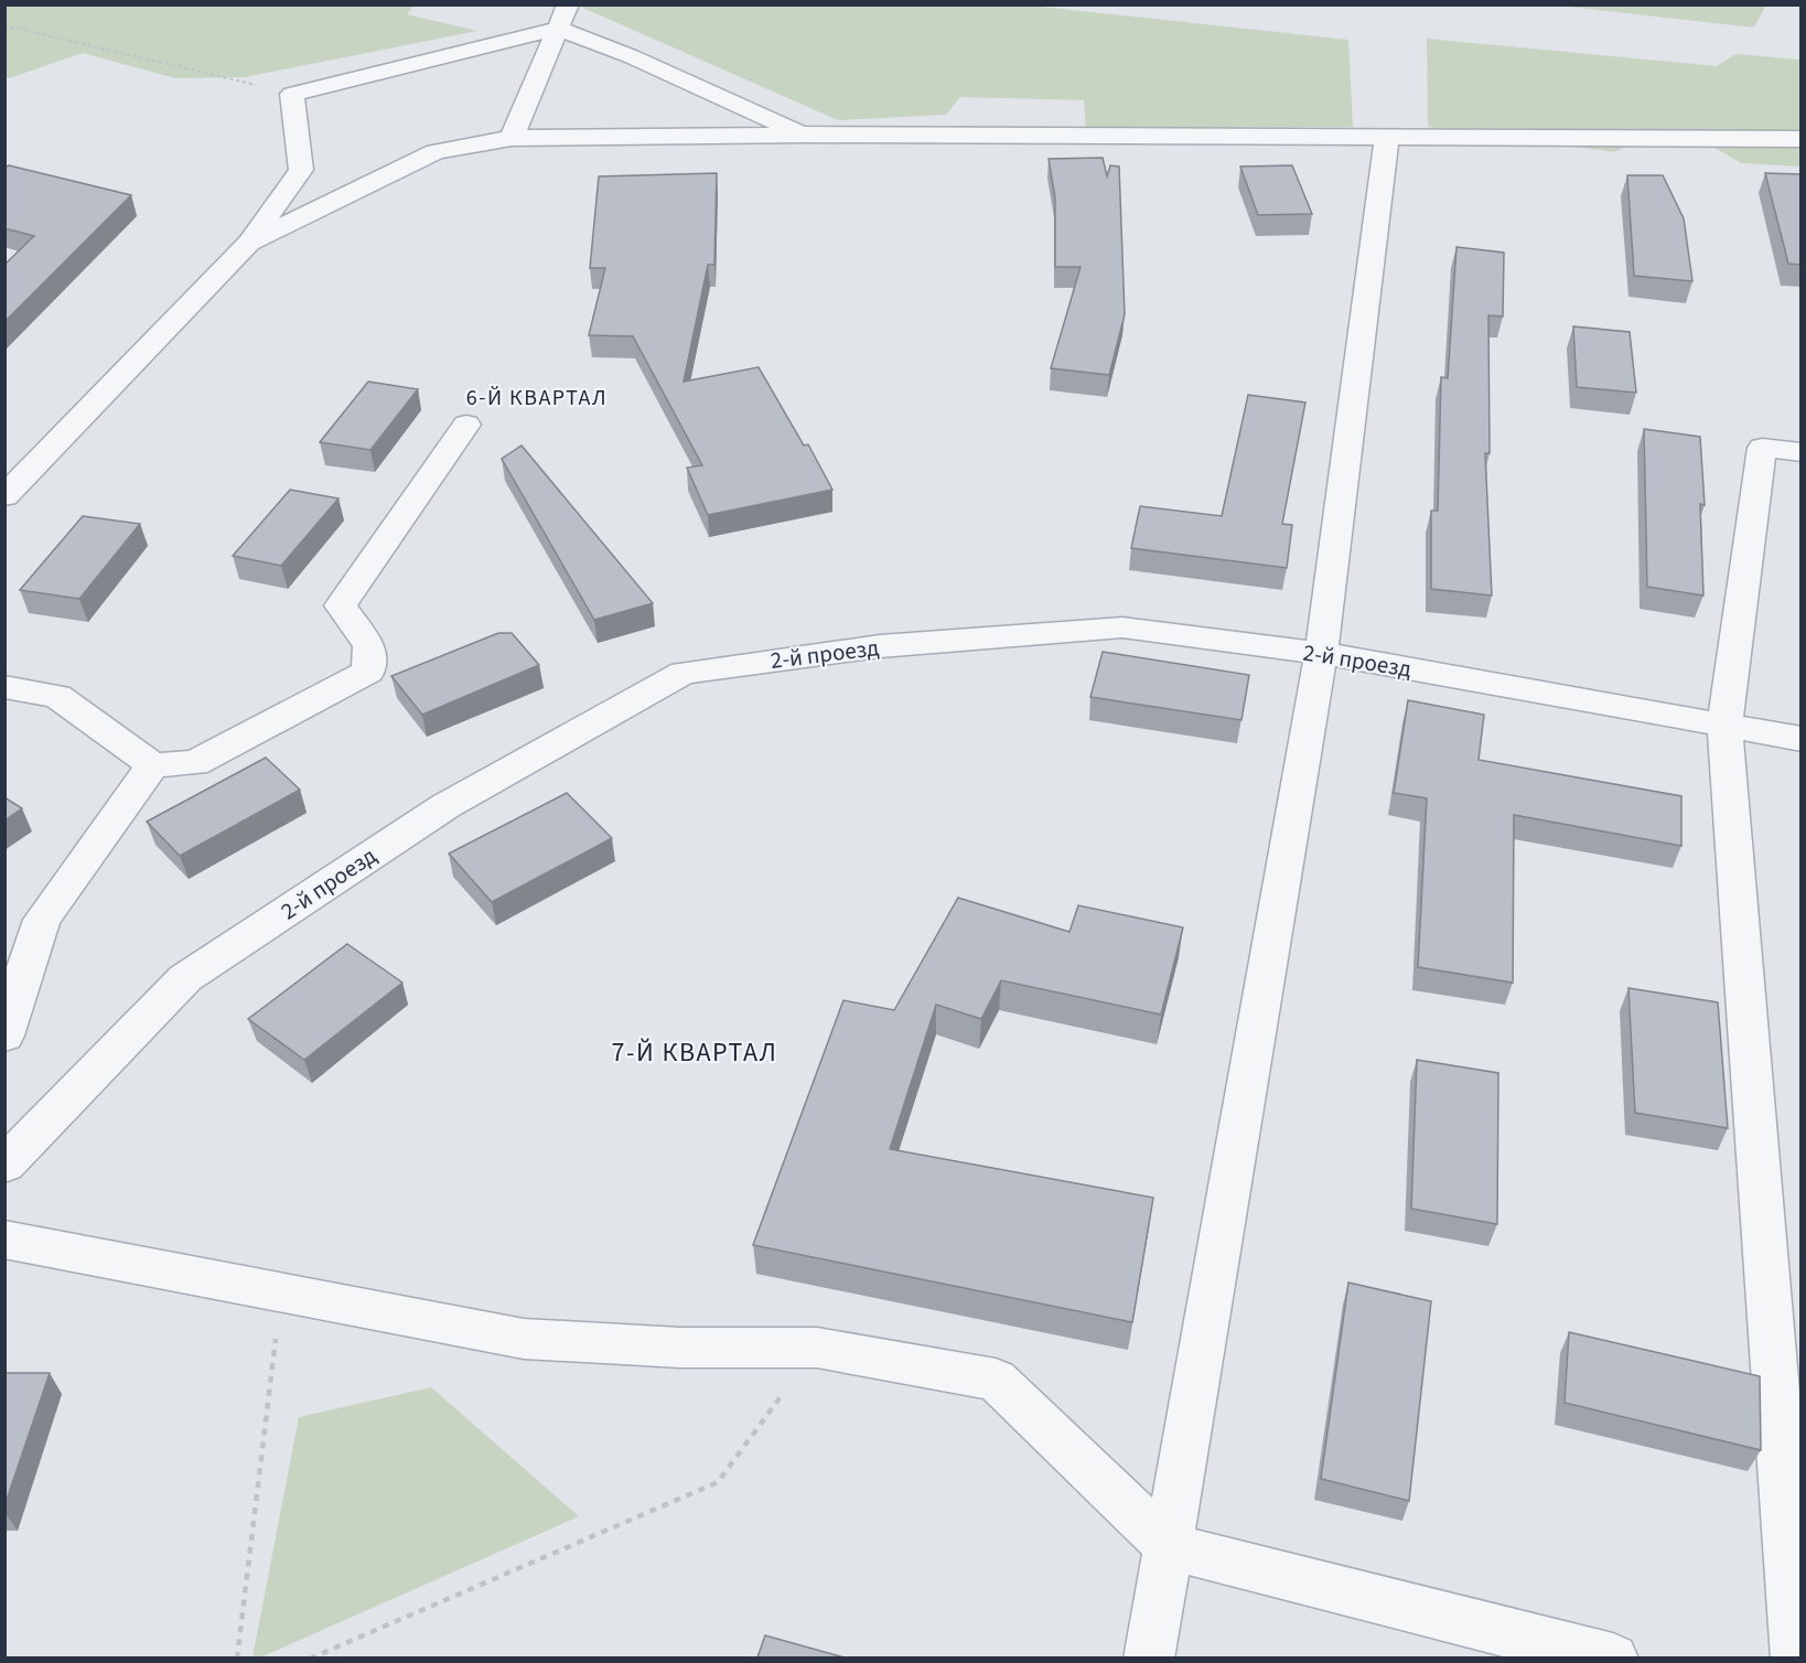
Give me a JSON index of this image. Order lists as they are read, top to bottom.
{
  "streets": {
    "street": ["2-й проезд"]
  },
  "districts": ["6-Й КВАРТАЛ", "7-Й КВАРТАЛ"]
}
